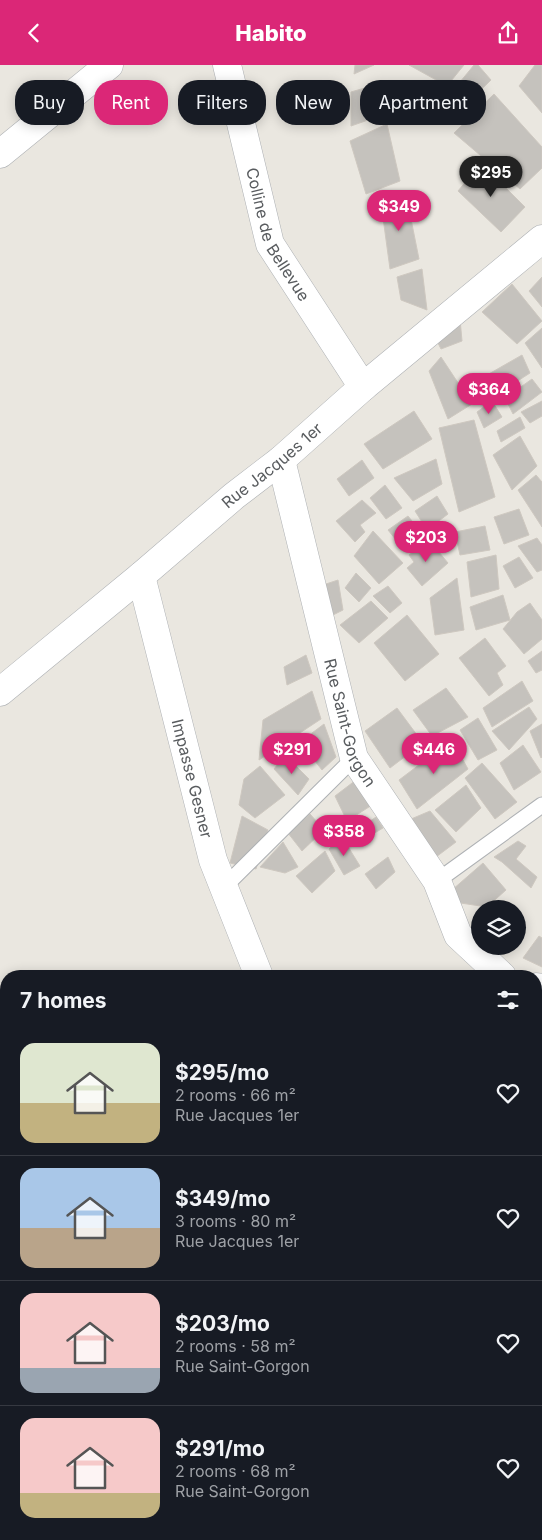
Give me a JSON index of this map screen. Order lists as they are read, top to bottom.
{
  "streets": {
    "street": [
      "Colline de Bellevue",
      "Rue Jacques 1er",
      "Rue Saint-Gorgon",
      "Impasse Gesner"
    ]
  },
  "crossings": [
    ["Colline de Bellevue", "Rue Jacques 1er"],
    ["Rue Jacques 1er", "Rue Saint-Gorgon"],
    ["Rue Jacques 1er", "Impasse Gesner"]
  ],
  "page": {
    "header": "Habito",
    "chip": [
      "Buy",
      "Rent",
      "Filters",
      "New",
      "Apartment"
    ],
    "price": [
      "$295",
      "$349",
      "$364",
      "$203",
      "$291",
      "$446",
      "$358"
    ],
    "heading": "7 homes",
    "list": [
      {
        "name": "$295/mo",
        "note": "2 rooms · 66 m² · Rue Jacques 1er"
      },
      {
        "name": "$349/mo",
        "note": "3 rooms · 80 m² · Rue Jacques 1er"
      },
      {
        "name": "$203/mo",
        "note": "2 rooms · 58 m² · Rue Saint-Gorgon"
      },
      {
        "name": "$291/mo",
        "note": "2 rooms · 68 m² · Rue Saint-Gorgon"
      }
    ]
  }
}
